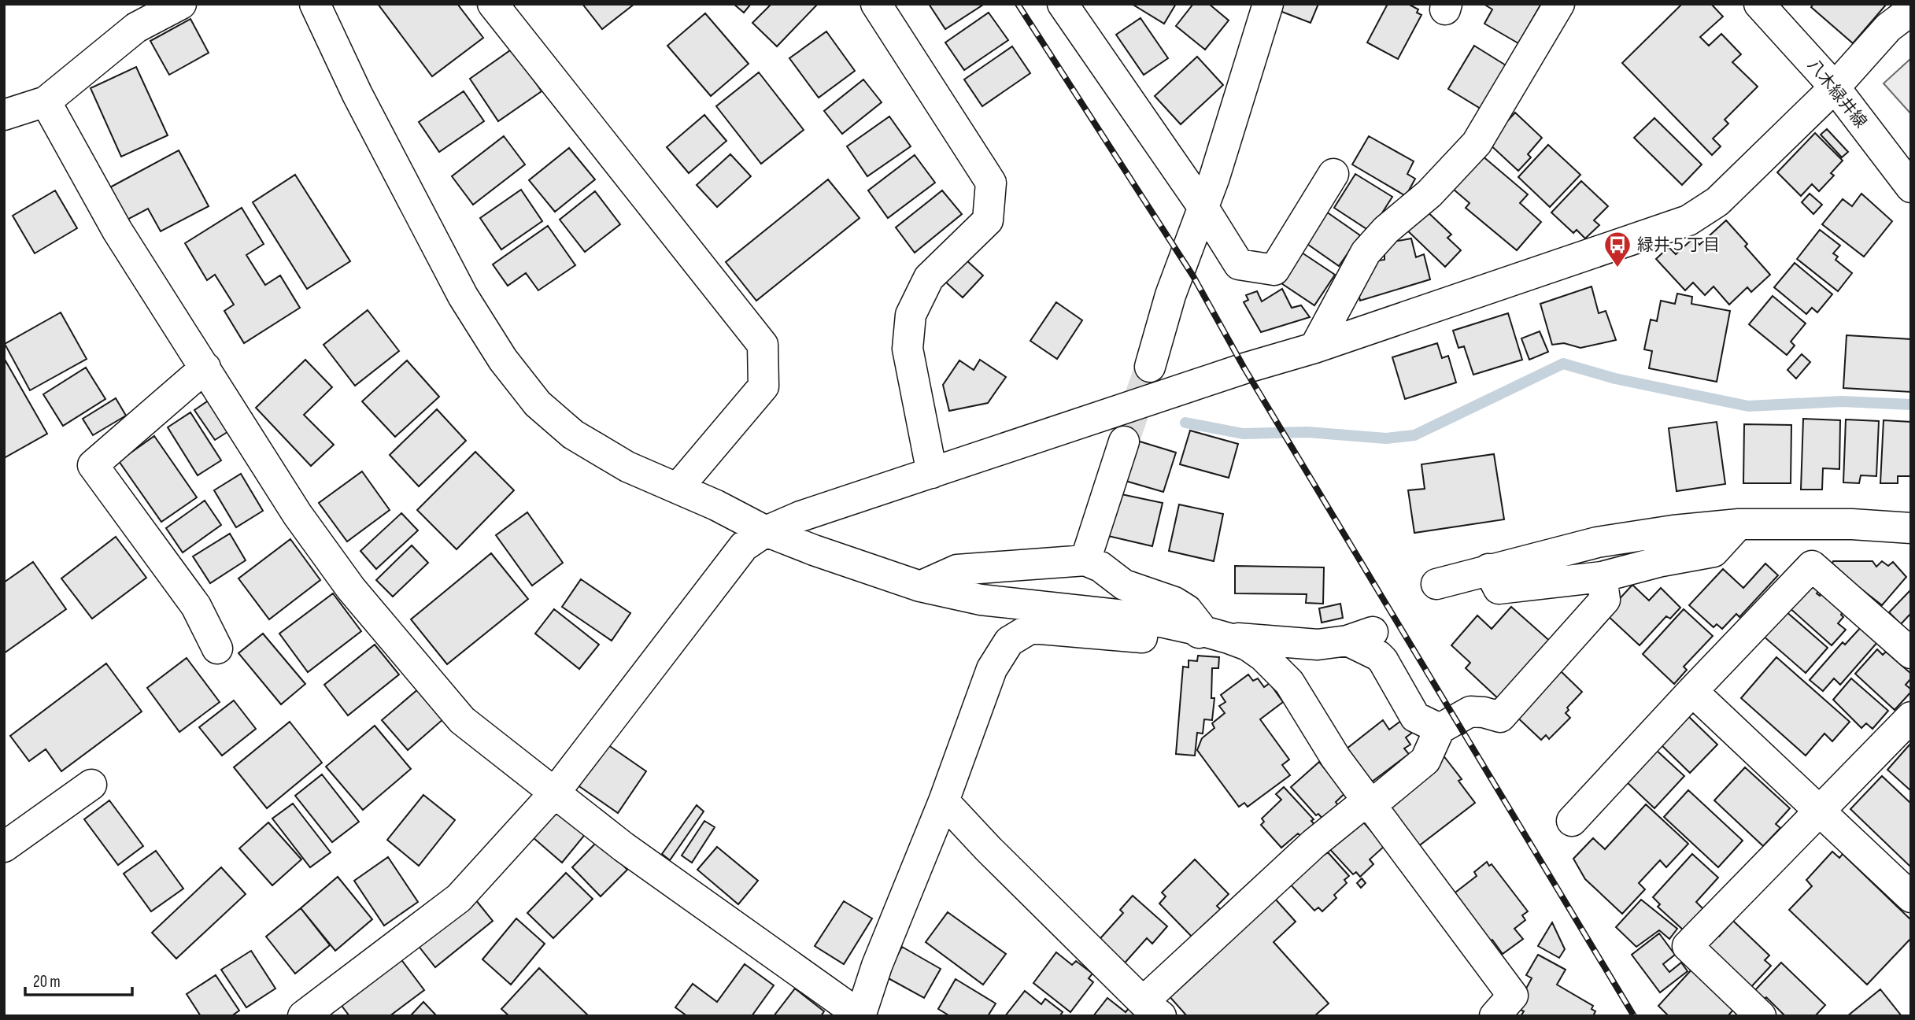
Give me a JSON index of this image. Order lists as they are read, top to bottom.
{
  "streets": {
    "street": ["八木緑井線"]
  },
  "places": {
    "bus stop": ["緑井５丁目"]
  },
  "scale_bar": "20 m"
}
